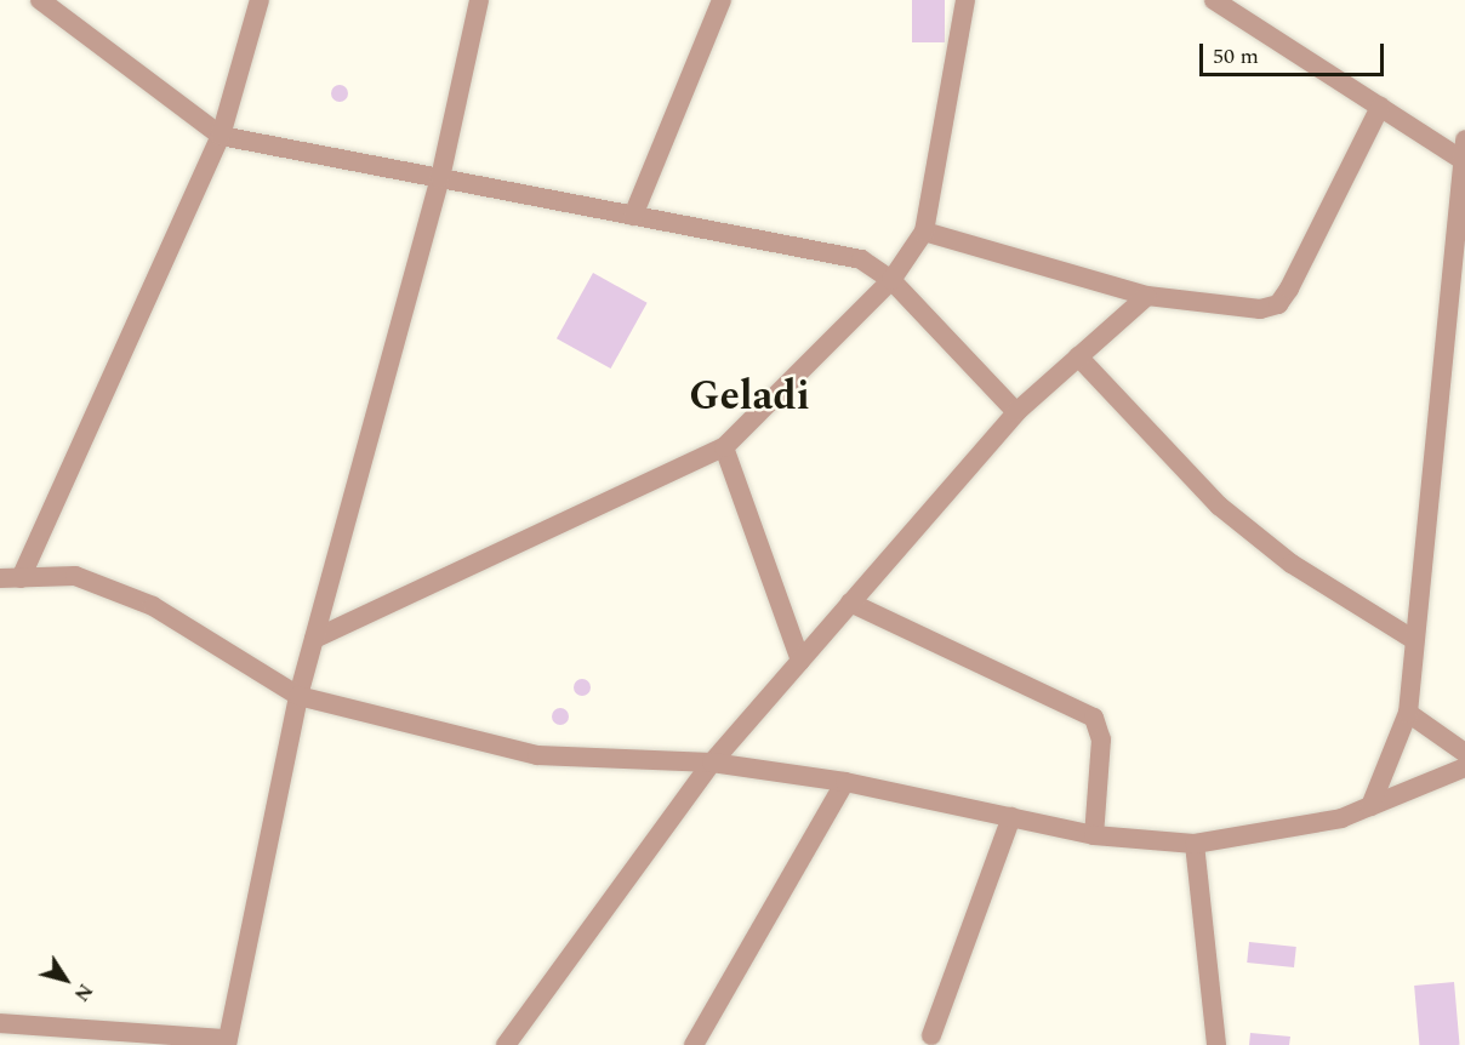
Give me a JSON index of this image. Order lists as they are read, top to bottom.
{
  "districts": ["Geladi"],
  "scale_bar": "50 m",
  "north": "bottom right"
}
